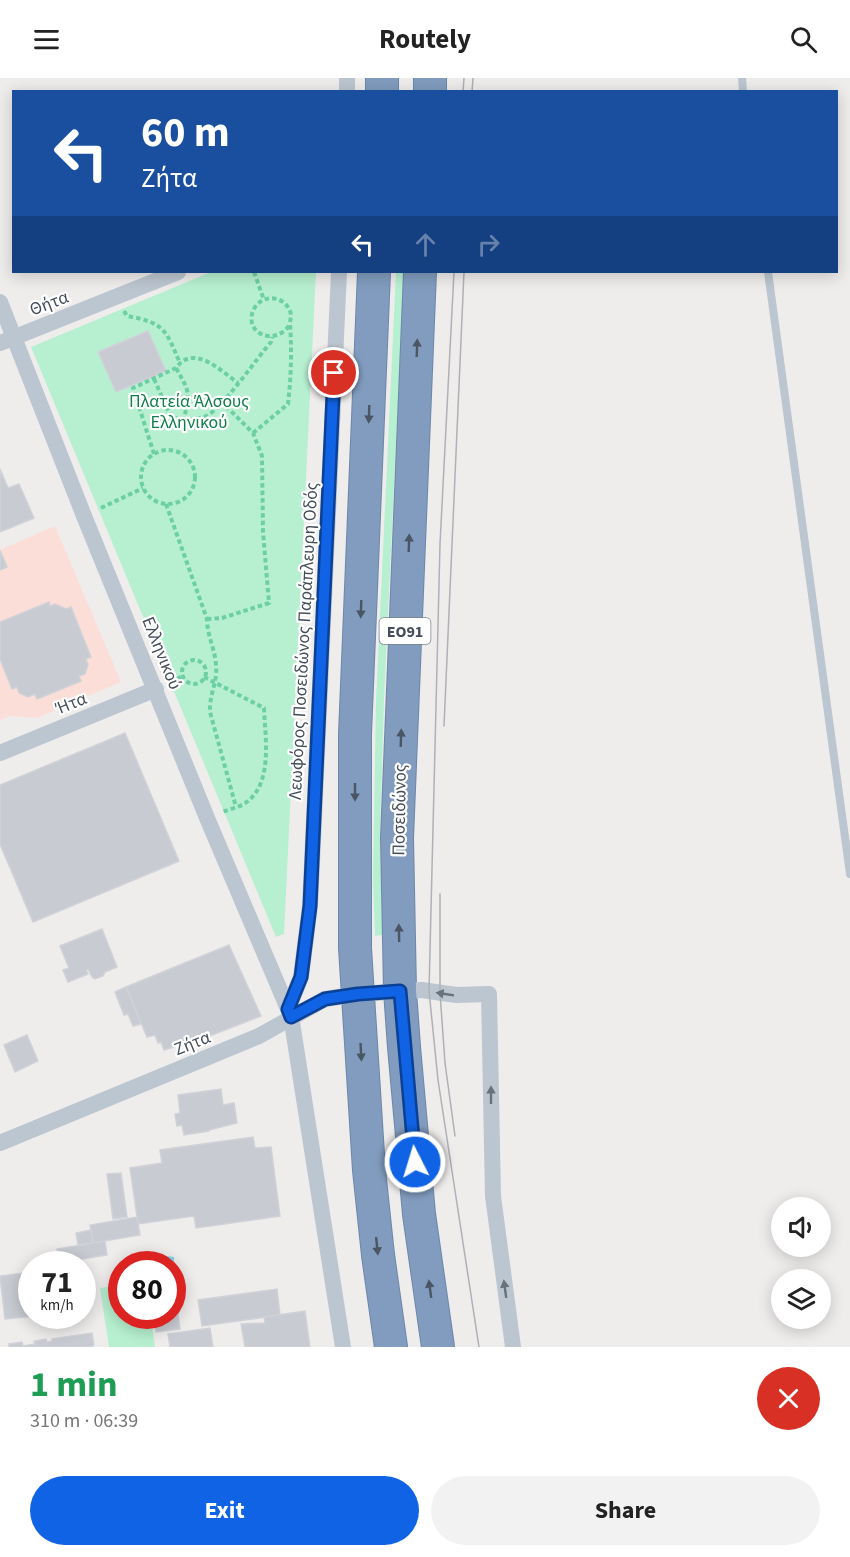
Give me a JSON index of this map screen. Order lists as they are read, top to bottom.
{
  "streets": {
    "highway": ["ΕΟ91", "Ποσειδώνος"],
    "street": [
      "Θήτα",
      "Λεωφόρος Ποσειδώνος Παράπλευρη Οδός",
      "Ελληνικού",
      "Ήτα",
      "Ζήτα"
    ]
  },
  "crossings": [
    ["Θήτα", "Ελληνικού"],
    ["ΕΟ91", "Ζήτα"],
    ["Λεωφόρος Ποσειδώνος Παράπλευρη Οδός", "Ελληνικού"],
    ["Λεωφόρος Ποσειδώνος Παράπλευρη Οδός", "Ζήτα"],
    ["Ελληνικού", "Ήτα"],
    ["Ελληνικού", "Ζήτα"],
    ["Ποσειδώνος", "Ζήτα"]
  ],
  "parks": ["Πλατεία Άλσους Ελληνικού"],
  "page": {
    "header": "Routely",
    "turn": ["60 m", "Ζήτα"],
    "speed": "71 km/h",
    "limit": "80",
    "heading": ["1 min", "310 m · 06:39"],
    "buttons": ["Exit", "Share"]
  }
}
